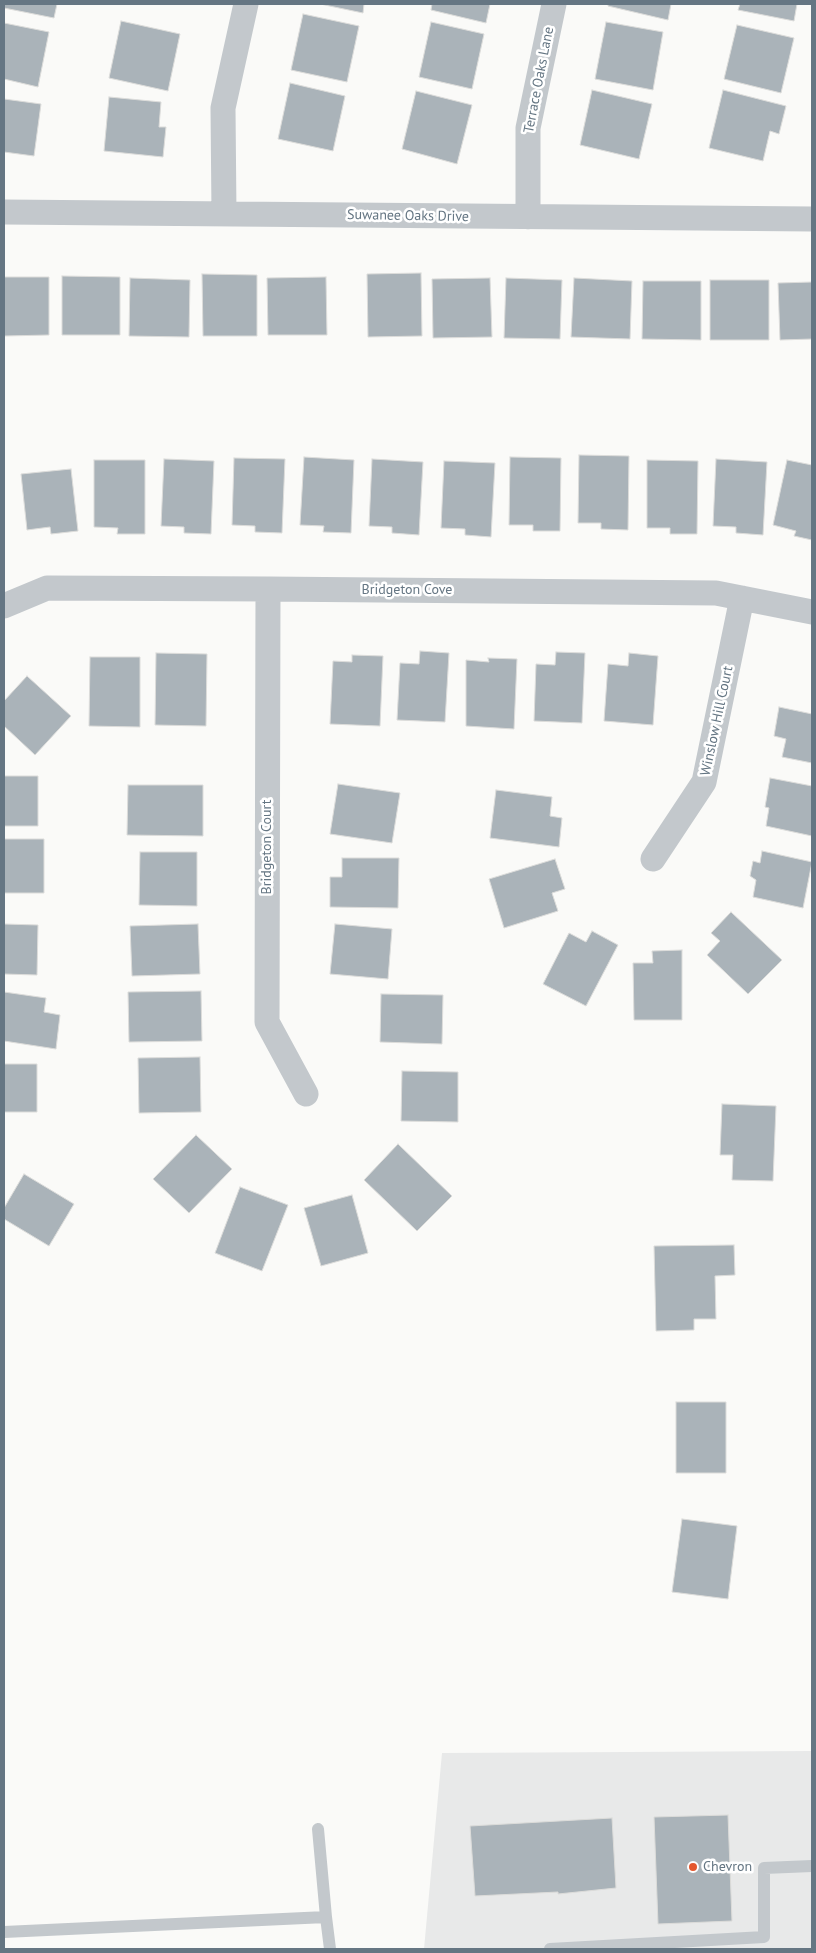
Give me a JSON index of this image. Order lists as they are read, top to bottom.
{
  "streets": {
    "street": [
      "Terrace Oaks Lane",
      "Suwanee Oaks Drive",
      "Bridgeton Cove",
      "Winslow Hill Court",
      "Bridgeton Court"
    ]
  },
  "crossings": [
    ["Terrace Oaks Lane", "Suwanee Oaks Drive"],
    ["Bridgeton Cove", "Winslow Hill Court"],
    ["Bridgeton Cove", "Bridgeton Court"]
  ],
  "places": ["Chevron"]
}
